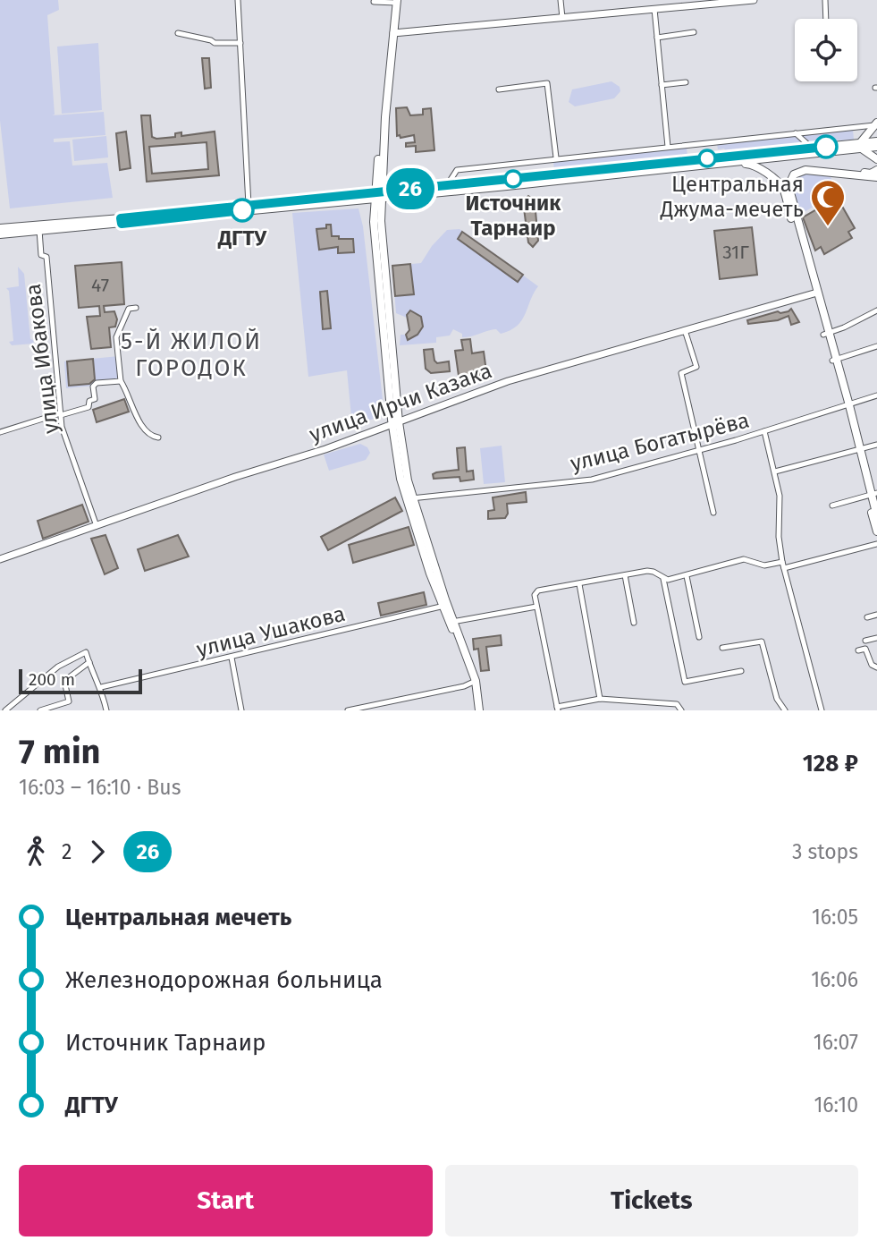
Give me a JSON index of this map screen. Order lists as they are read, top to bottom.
{
  "streets": {
    "main road": ["улица Ирчи Казака"],
    "street": ["улица Ибакова", "улица Богатырёва", "улица Ушакова"]
  },
  "crossings": [
    ["улица Ибакова", "улица Ирчи Казака"]
  ],
  "districts": ["5-Й ЖИЛОЙ ГОРОДОК"],
  "places": {
    "other": ["Источник Тарнаир", "ДГТУ"],
    "mosque": ["Центральная Джума-мечеть"]
  },
  "lines": ["bus line 26"],
  "house_numbers": ["31Г", "47"],
  "scale_bar": "200 m",
  "page": {
    "on_map": "26",
    "scale": "200 m",
    "heading": ["7 min", "16:03 – 16:10 · Bus", "128 ₽"],
    "legs": ["2", "26", "3 stops"],
    "list": [
      {
        "name": "Центральная мечеть",
        "value": "16:05"
      },
      {
        "name": "Железнодорожная больница",
        "value": "16:06"
      },
      {
        "name": "Источник Тарнаир",
        "value": "16:07"
      },
      {
        "name": "ДГТУ",
        "value": "16:10"
      }
    ],
    "buttons": ["Start", "Tickets"]
  }
}
